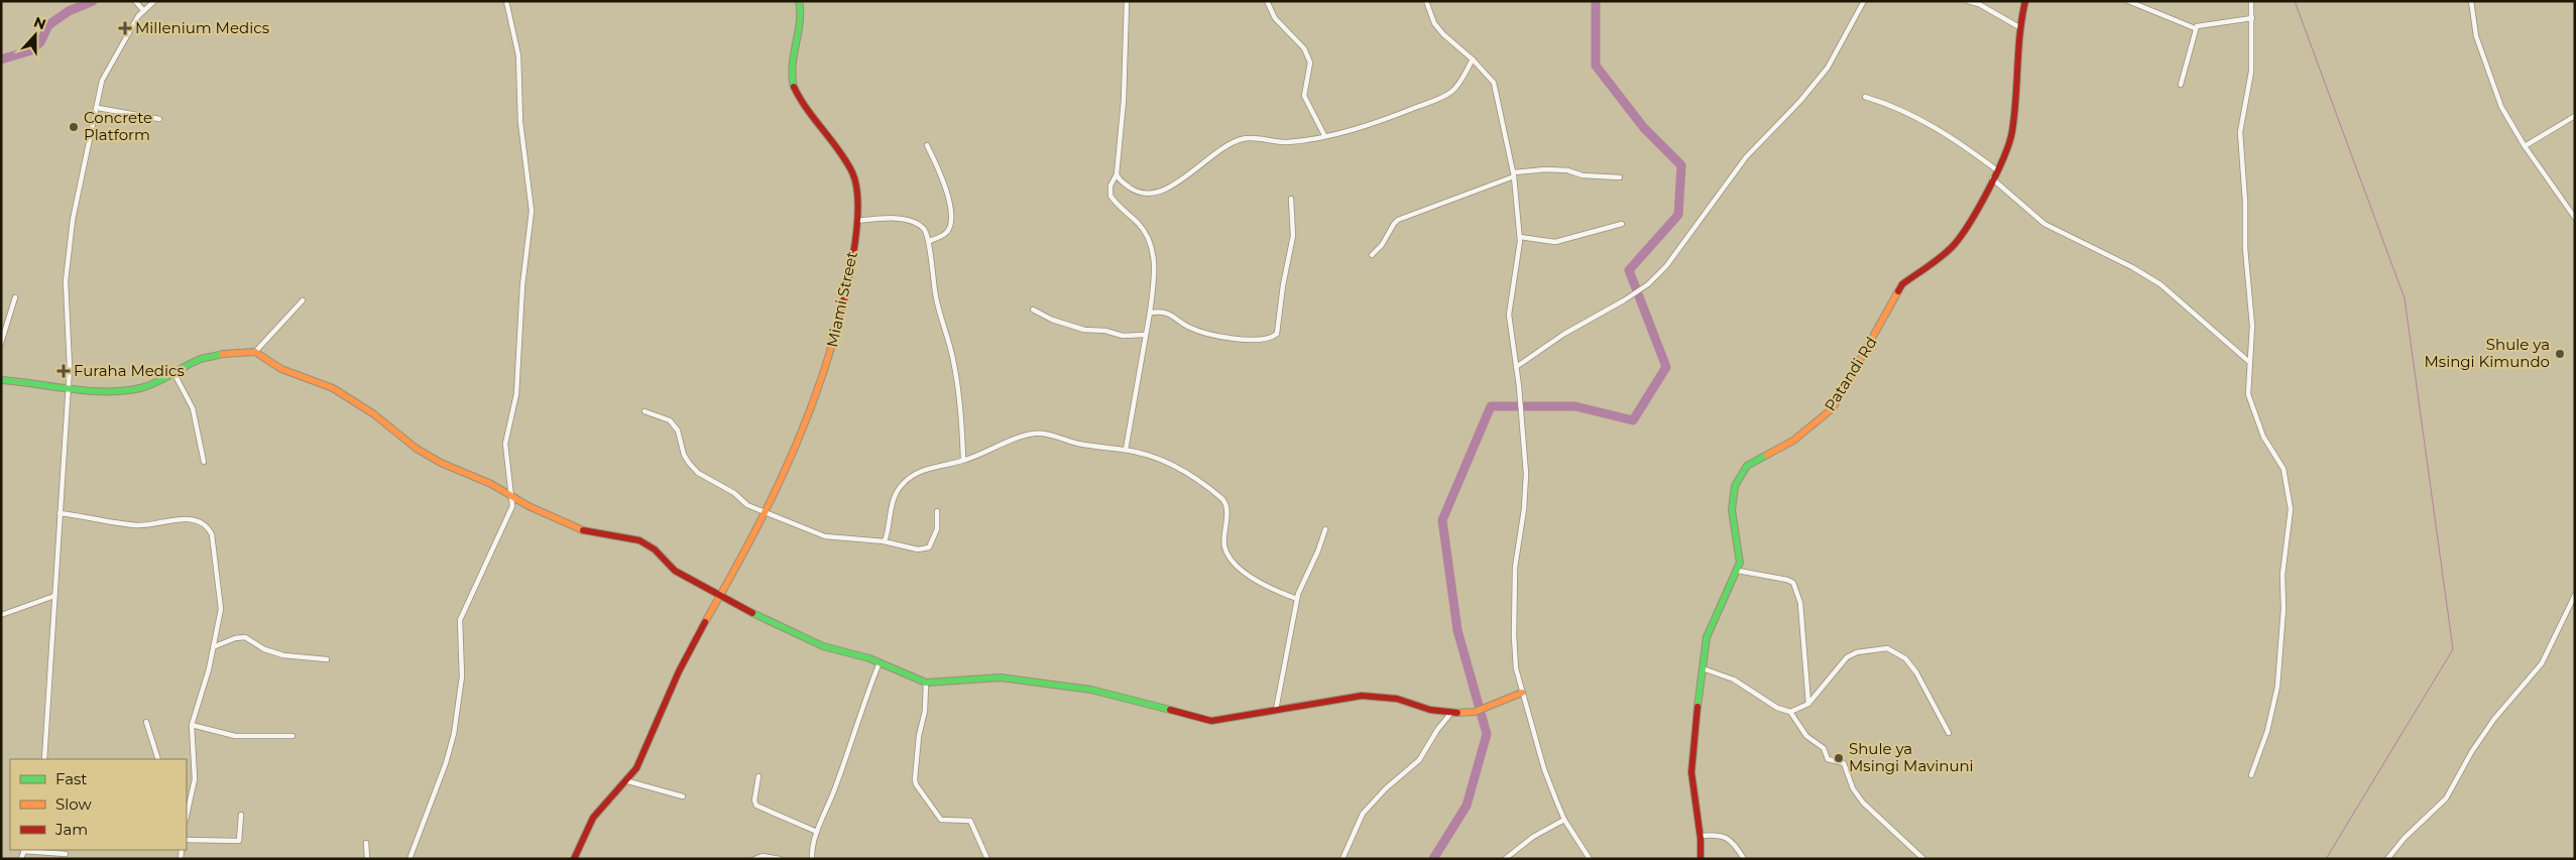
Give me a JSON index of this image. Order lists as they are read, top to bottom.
{
  "streets": {
    "street": ["Miami Street", "Patandi Rd"]
  },
  "places": {
    "health": ["Millenium Medics", "Furaha Medics"],
    "other": ["Concrete Platform", "Shule ya Msingi Kimundo", "Shule ya Msingi Mavinuni"]
  },
  "legend": ["Fast", "Slow", "Jam"],
  "north": "top"
}
